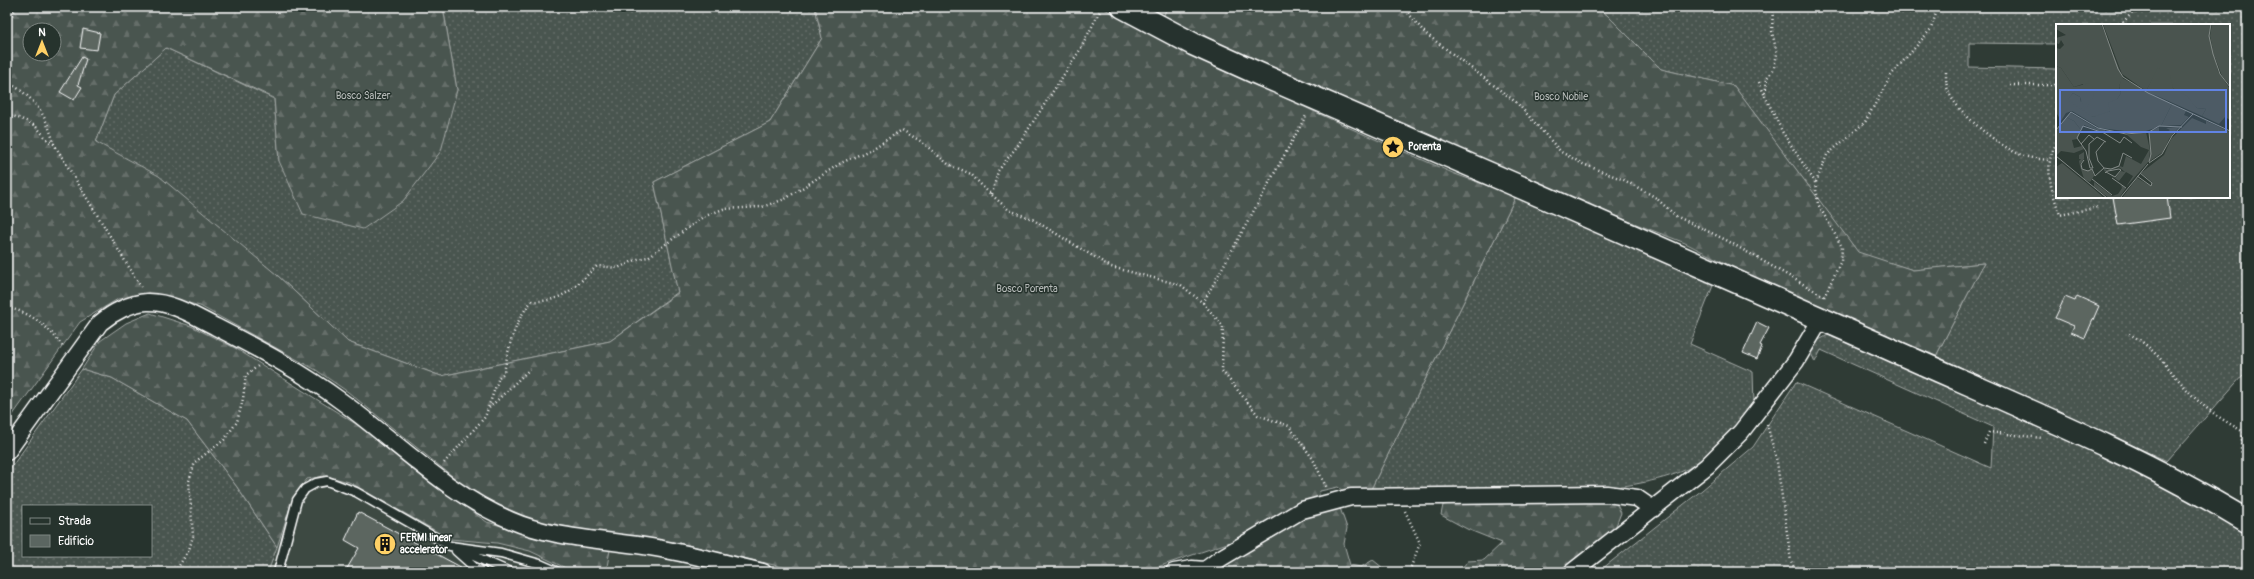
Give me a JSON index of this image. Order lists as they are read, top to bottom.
{
  "parks": ["Bosco Salzer", "Bosco Nobile", "Bosco Porenta"],
  "places": {
    "place": ["Porenta"],
    "building": ["FERMI linear accelerator"]
  },
  "legend": ["Strada", "Edificio"],
  "north": "top"
}
